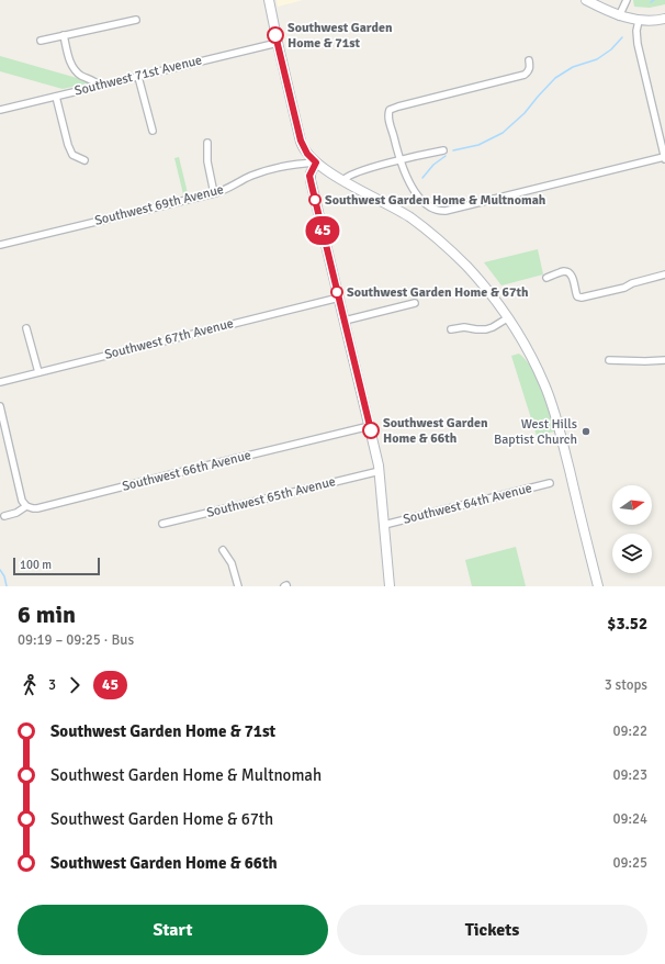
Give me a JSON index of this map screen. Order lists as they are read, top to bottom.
{
  "streets": {
    "street": [
      "Southwest 71st Avenue",
      "Southwest 69th Avenue",
      "Southwest 67th Avenue",
      "Southwest 66th Avenue",
      "Southwest 65th Avenue",
      "Southwest 64th Avenue"
    ]
  },
  "places": [
    "Southwest Garden Home & 71st",
    "Southwest Garden Home & Multnomah",
    "Southwest Garden Home & 67th",
    "Southwest Garden Home & 66th",
    "West Hills Baptist Church"
  ],
  "lines": ["bus line 45"],
  "scale_bar": "100 m",
  "north": "right",
  "page": {
    "on_map": "45",
    "scale": "100 m",
    "heading": ["6 min", "09:19 – 09:25 · Bus", "$3.52"],
    "legs": ["3", "45", "3 stops"],
    "list": [
      {
        "name": "Southwest Garden Home & 71st",
        "value": "09:22"
      },
      {
        "name": "Southwest Garden Home & Multnomah",
        "value": "09:23"
      },
      {
        "name": "Southwest Garden Home & 67th",
        "value": "09:24"
      },
      {
        "name": "Southwest Garden Home & 66th",
        "value": "09:25"
      }
    ],
    "buttons": ["Start", "Tickets"]
  }
}
